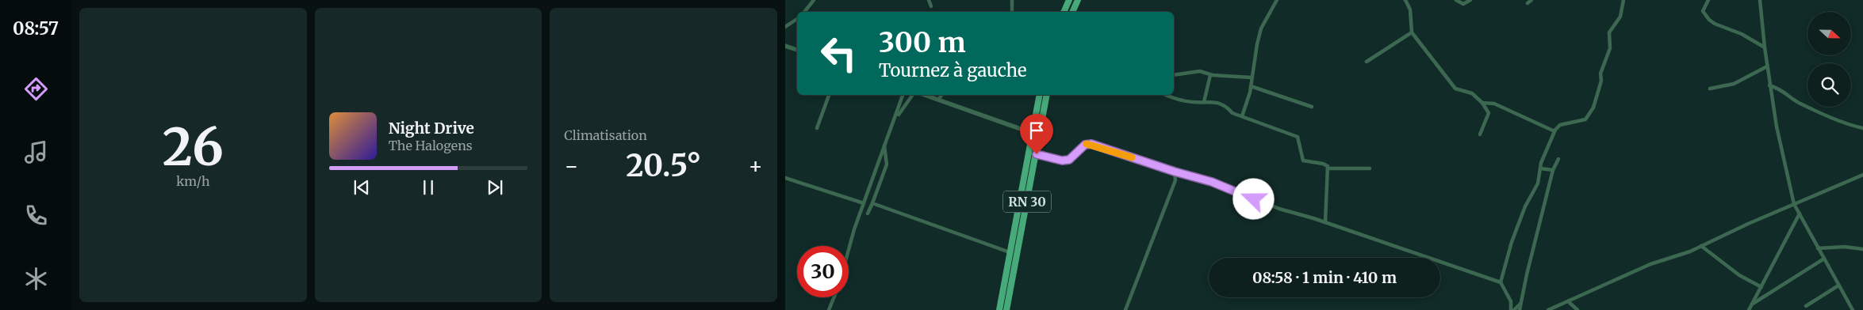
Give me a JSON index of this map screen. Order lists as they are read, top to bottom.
{
  "streets": {
    "main road": ["RN 30"]
  },
  "north": "right",
  "page": {
    "tabs": "08:57",
    "tile": [
      ["26", "km/h"],
      "Climatisation"
    ],
    "turn": ["300 m", "Tournez à gauche"],
    "song": ["Night Drive", "The Halogens"],
    "heat": ["−", "20.5°", "+"],
    "limit": "30",
    "trip": "08:58 · 1 min · 410 m"
  }
}
